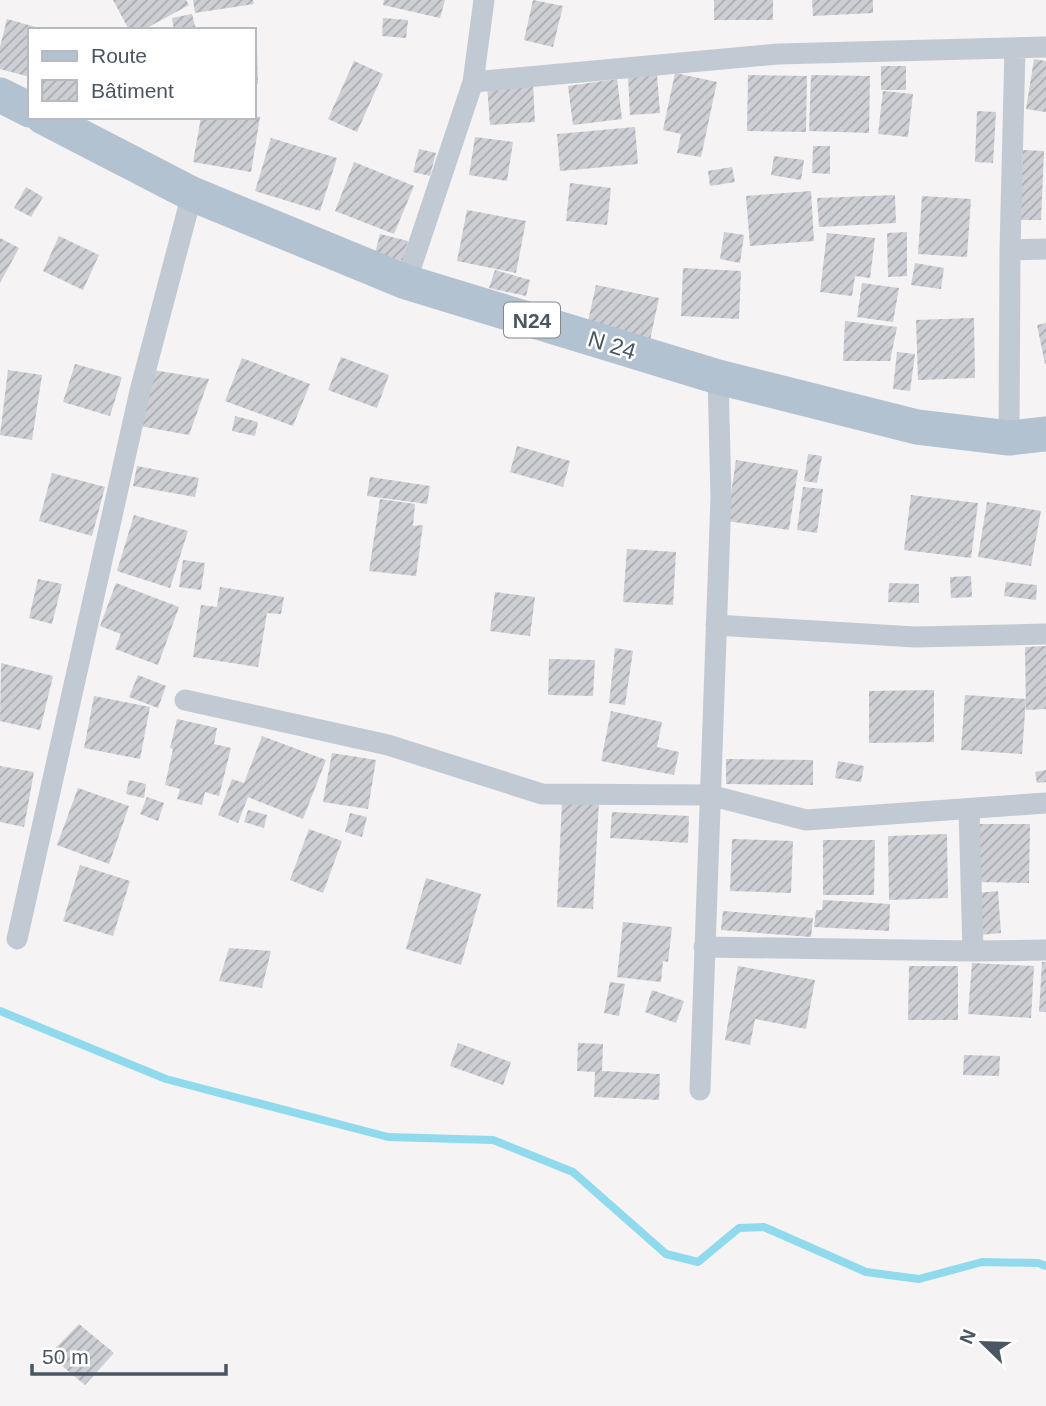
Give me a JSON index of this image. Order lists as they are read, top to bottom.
{
  "streets": {
    "main road": ["N24", "N 24"]
  },
  "legend": ["Route", "Bâtiment"],
  "scale_bar": "50 m",
  "north": "top left"
}
